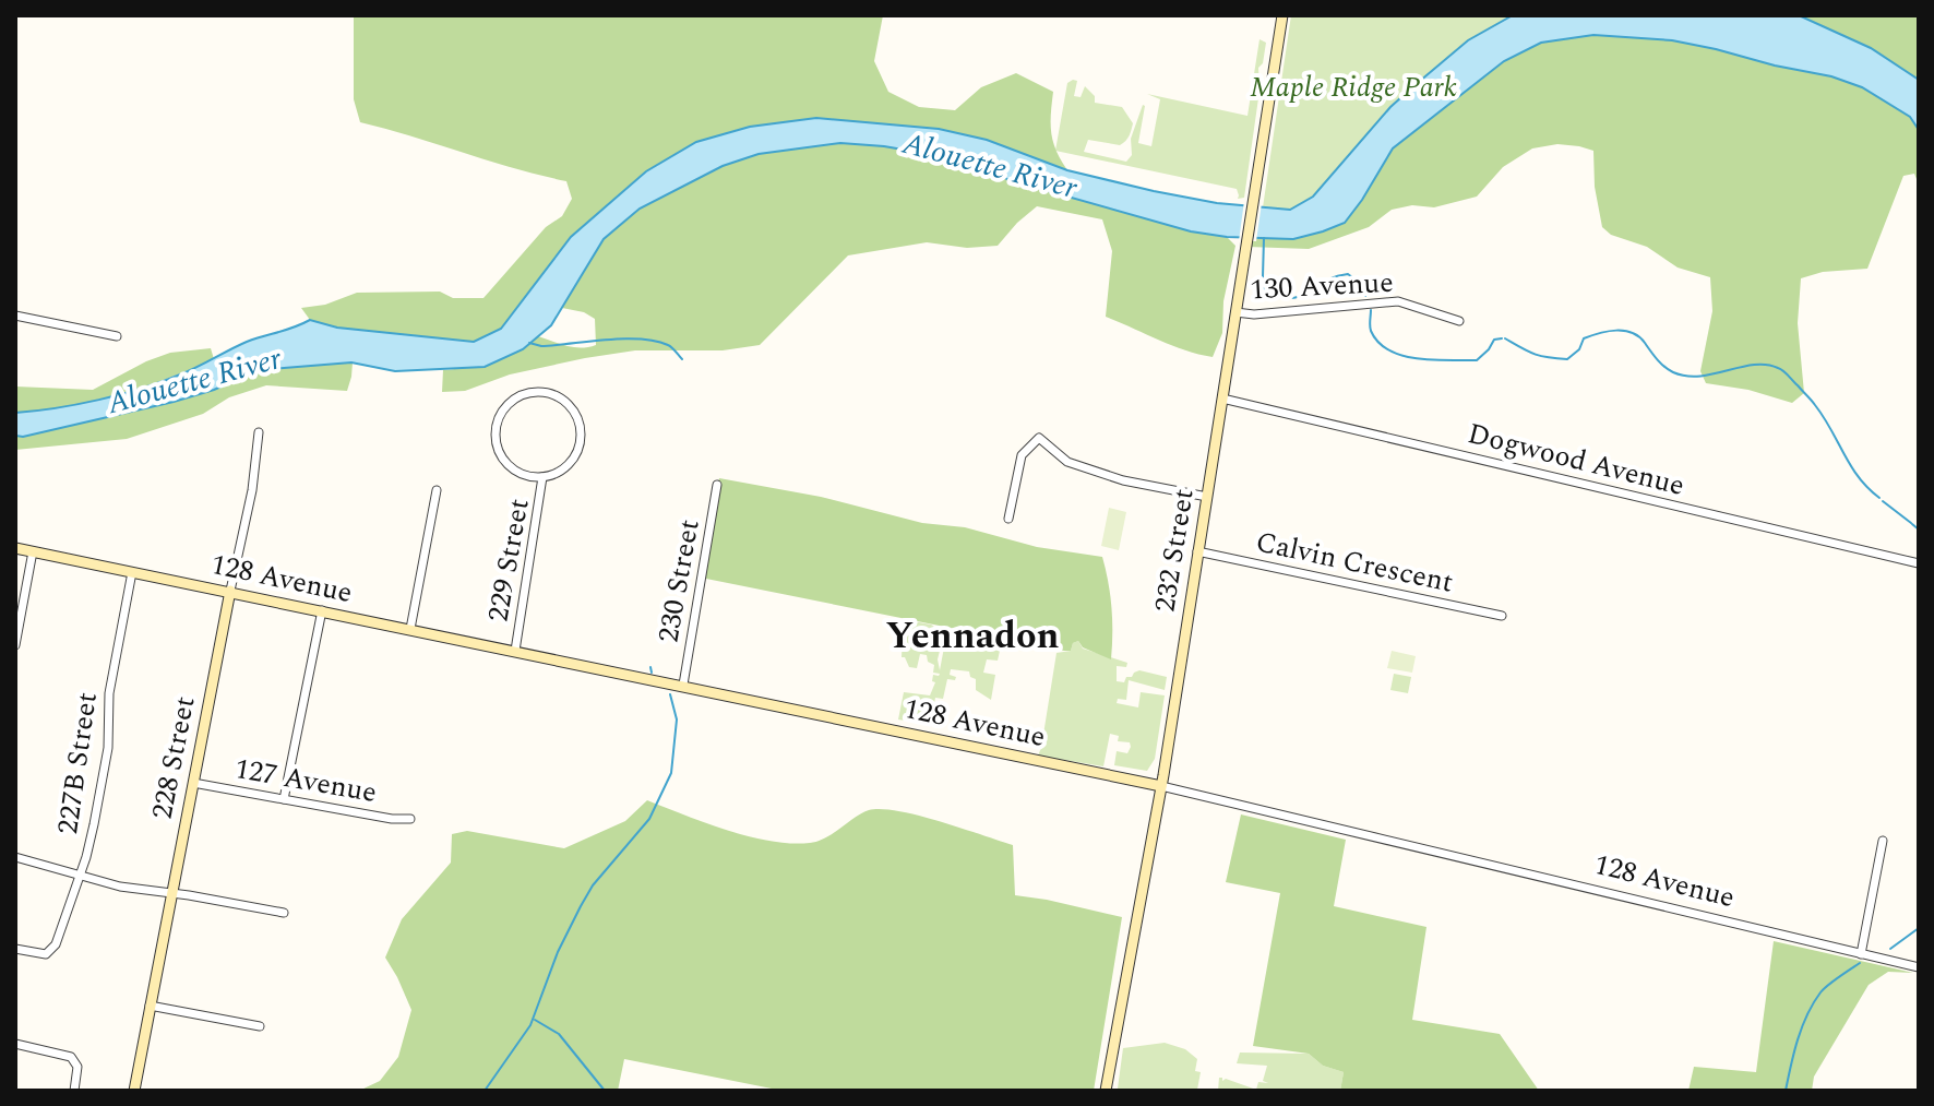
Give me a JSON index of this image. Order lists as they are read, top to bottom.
{
  "streets": {
    "street": [
      "130 Avenue",
      "Dogwood Avenue",
      "232 Street",
      "229 Street",
      "Calvin Crescent",
      "128 Avenue",
      "230 Street",
      "228 Street",
      "227B Street",
      "127 Avenue"
    ]
  },
  "crossings": [
    ["130 Avenue", "232 Street"],
    ["Dogwood Avenue", "232 Street"],
    ["232 Street", "Calvin Crescent"],
    ["232 Street", "128 Avenue"],
    ["229 Street", "128 Avenue"],
    ["128 Avenue", "230 Street"],
    ["128 Avenue", "228 Street"],
    ["128 Avenue", "227B Street"],
    ["228 Street", "127 Avenue"]
  ],
  "districts": ["Yennadon"],
  "water": ["Alouette River"],
  "parks": ["Maple Ridge Park"]
}
